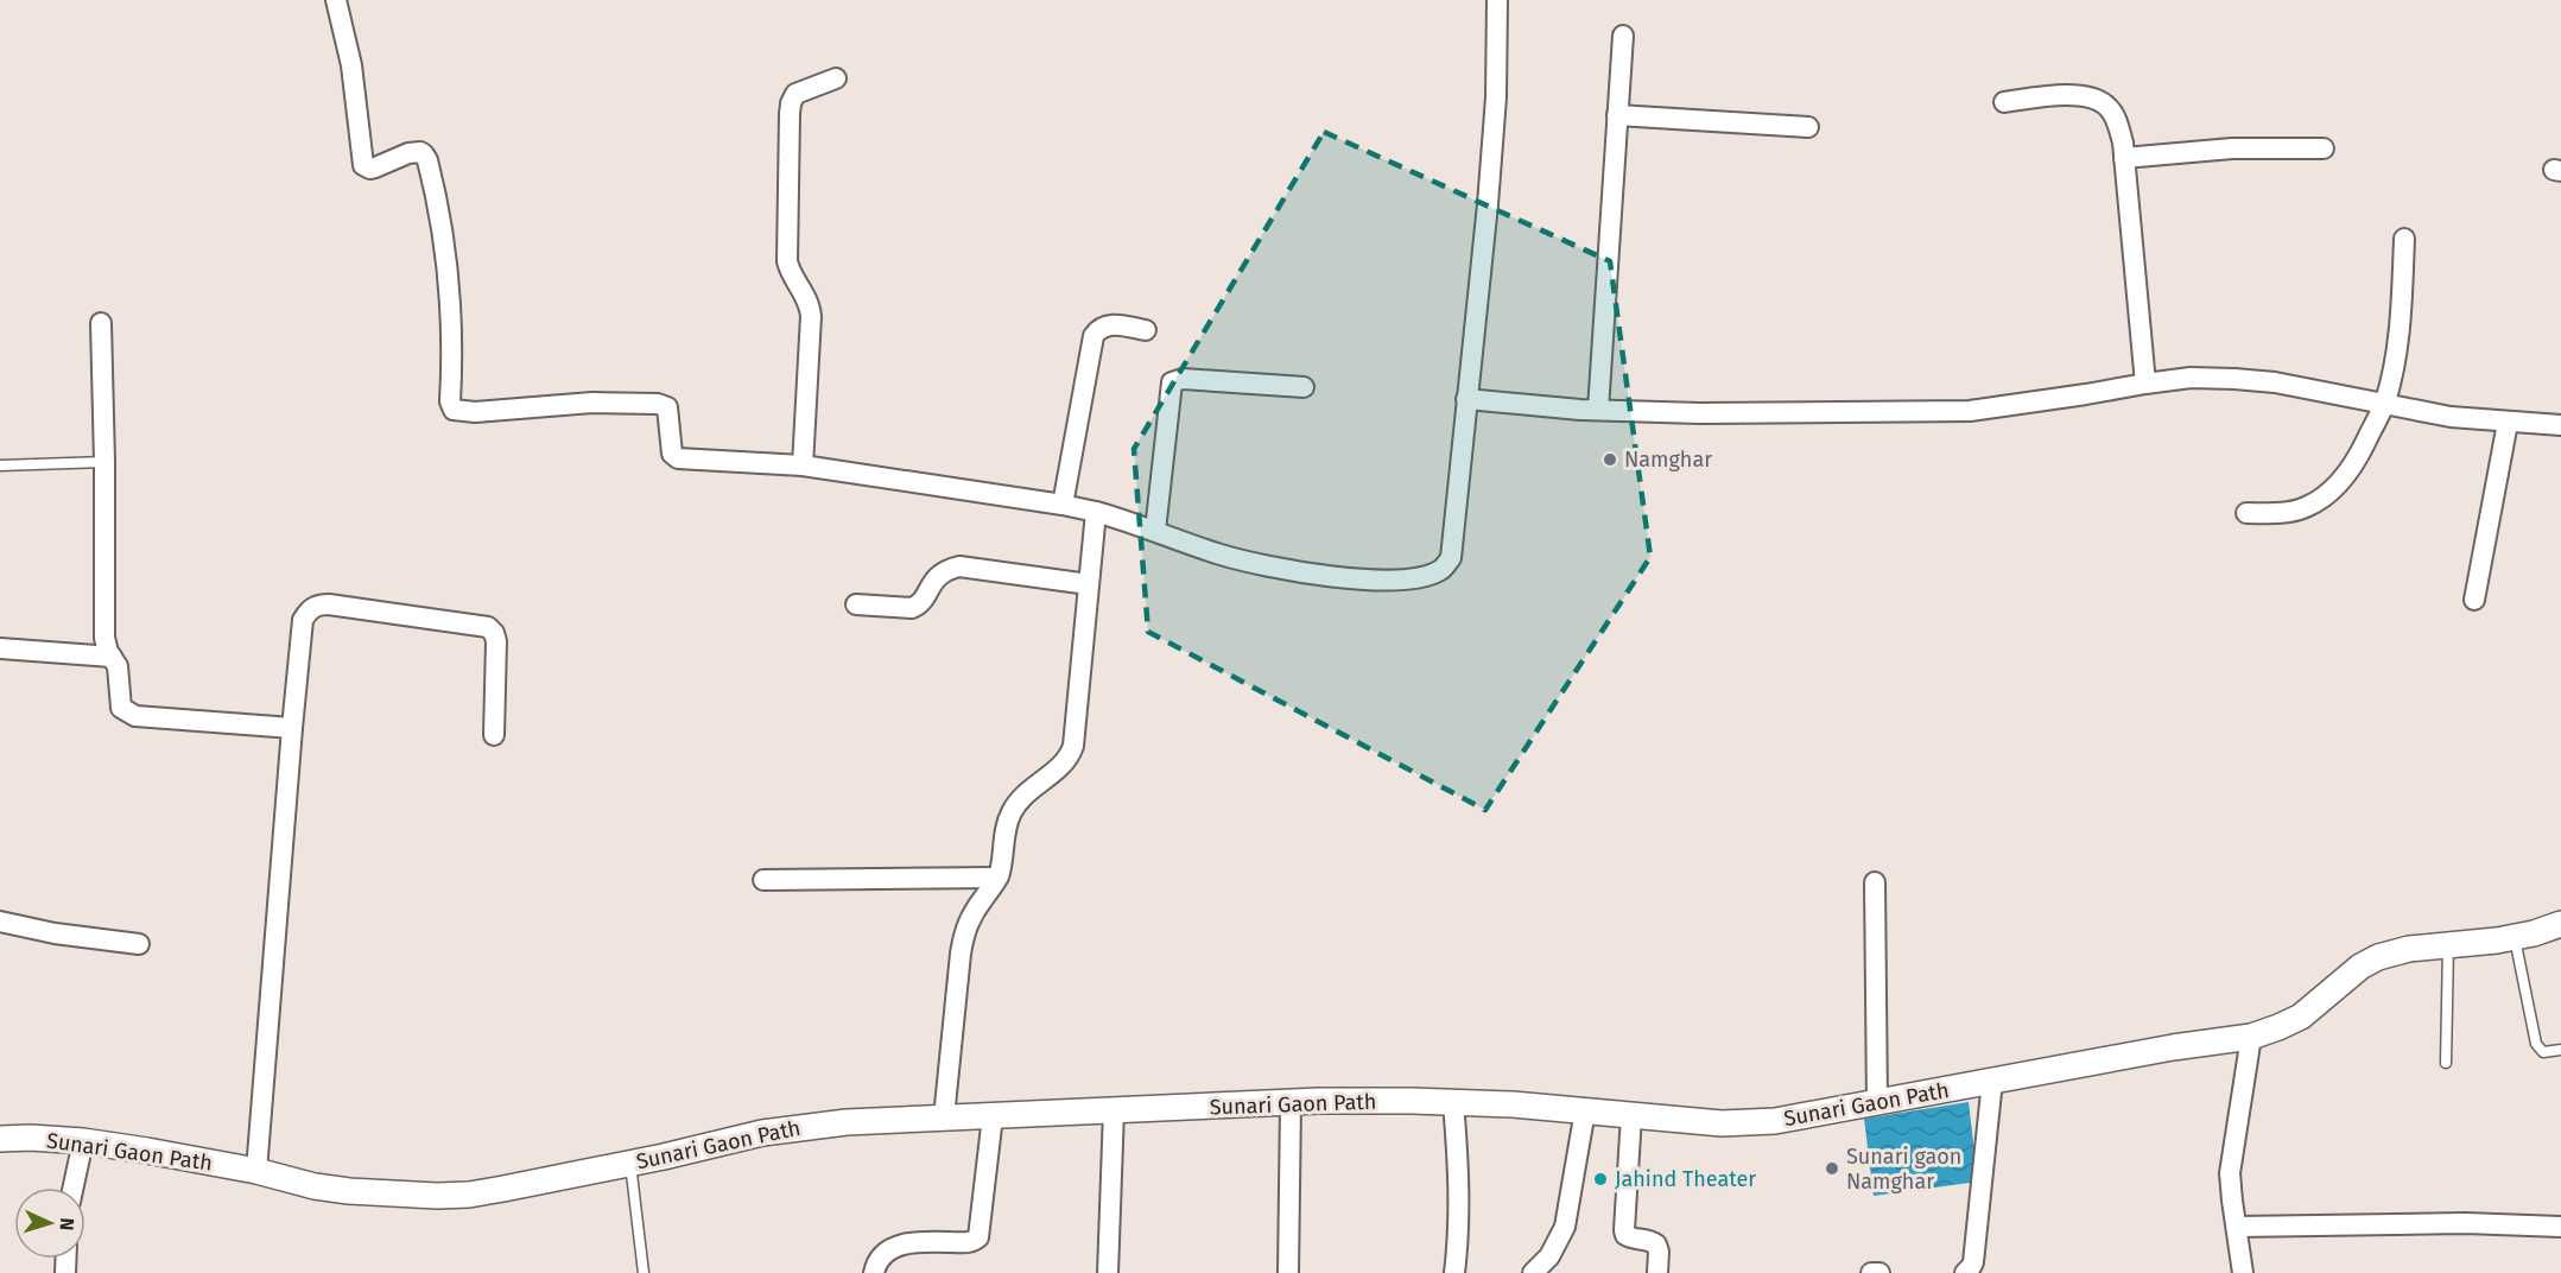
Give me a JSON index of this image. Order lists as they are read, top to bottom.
{
  "streets": {
    "street": ["Sunari Gaon Path"]
  },
  "places": ["Namghar", "Sunari gaon Namghar", "Jahind Theater"],
  "north": "right"
}
